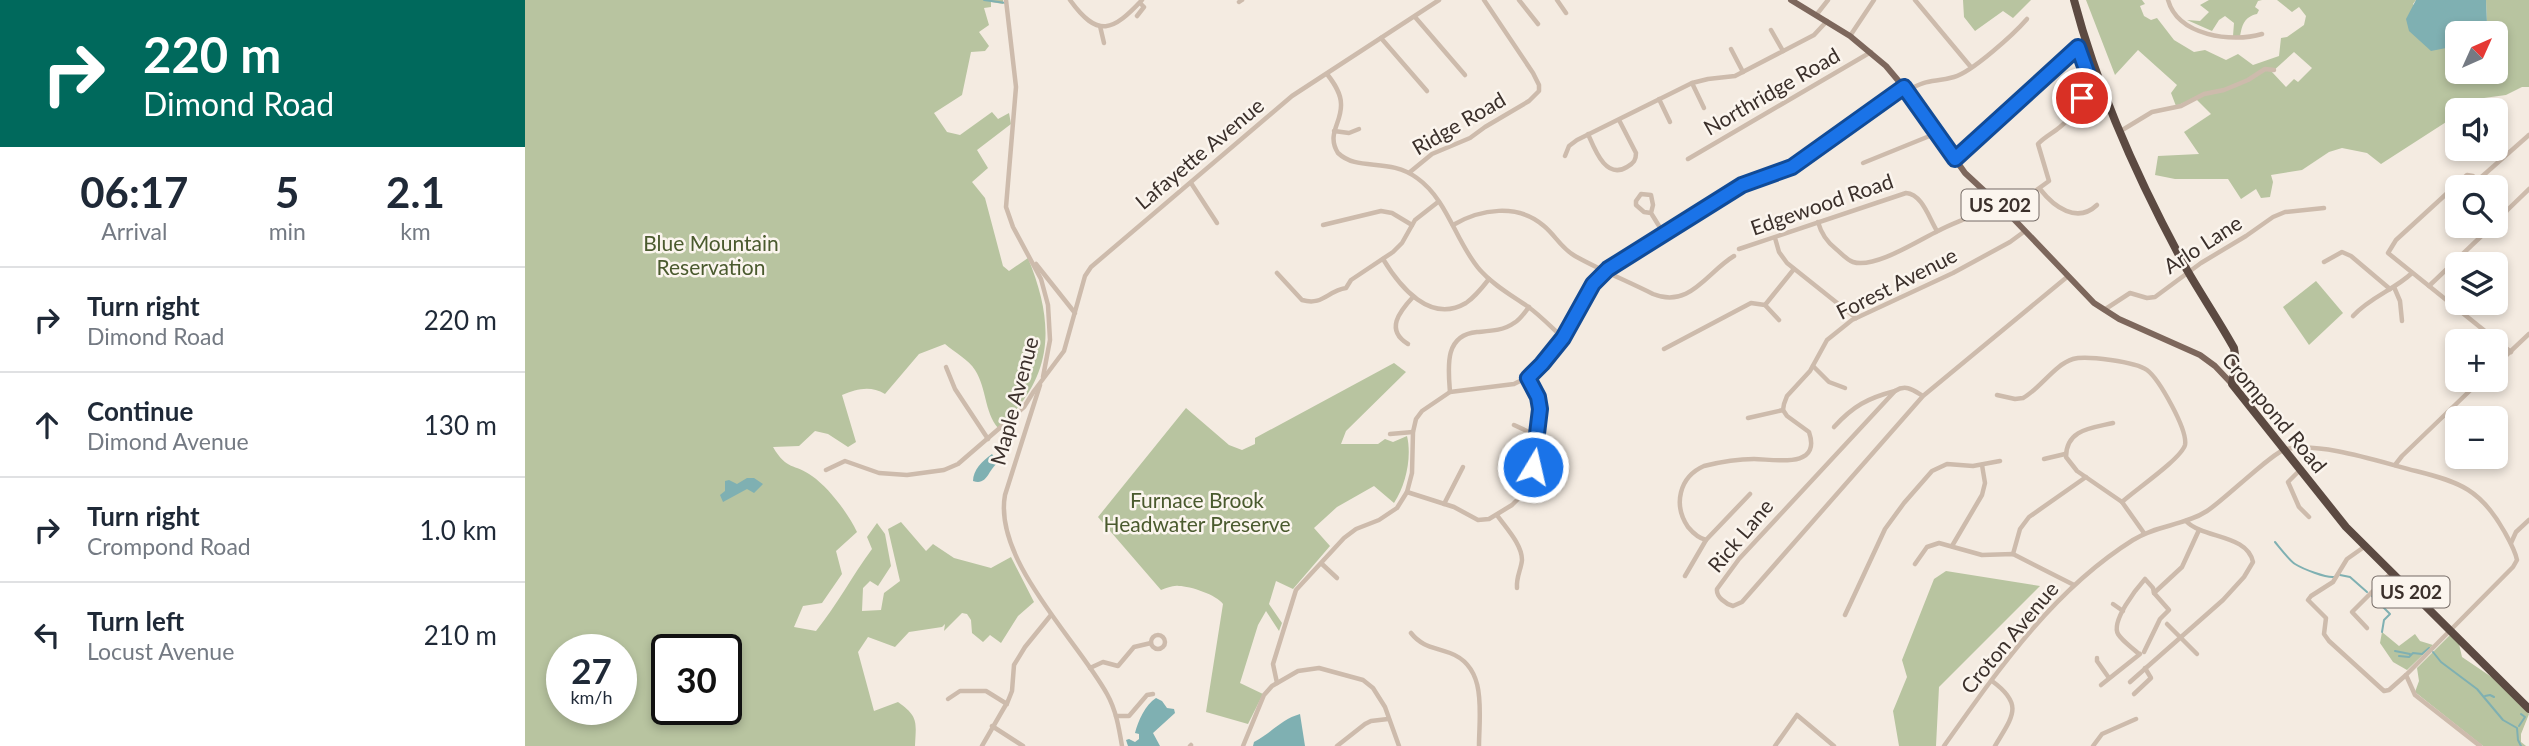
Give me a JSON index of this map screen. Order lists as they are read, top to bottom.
{
  "streets": {
    "highway": ["US 202", "Crompond Road"],
    "street": [
      "Northridge Road",
      "Ridge Road",
      "Lafayette Avenue",
      "Edgewood Road",
      "Arlo Lane",
      "Forest Avenue",
      "Maple Avenue",
      "Rick Lane",
      "Croton Avenue"
    ]
  },
  "crossings": [
    ["Northridge Road", "Crompond Road"],
    ["Lafayette Avenue", "Maple Avenue"],
    ["Arlo Lane", "Crompond Road"],
    ["Forest Avenue", "Crompond Road"],
    ["Crompond Road", "Rick Lane"],
    ["Crompond Road", "Croton Avenue"]
  ],
  "parks": ["Blue Mountain Reservation", "Furnace Brook Headwater Preserve"],
  "north": "top right",
  "page": {
    "turn": ["220 m", "Dimond Road"],
    "map_buttons": ["+", "−"],
    "eta": [
      "06:17",
      "Arrival",
      "5",
      "min",
      "2.1",
      "km"
    ],
    "list": [
      {
        "name": "Turn right",
        "note": "Dimond Road",
        "value": "220 m"
      },
      {
        "name": "Continue",
        "note": "Dimond Avenue",
        "value": "130 m"
      },
      {
        "name": "Turn right",
        "note": "Crompond Road",
        "value": "1.0 km"
      },
      {
        "name": "Turn left",
        "note": "Locust Avenue",
        "value": "210 m"
      }
    ],
    "speed": "27 km/h",
    "limit": "30"
  }
}
